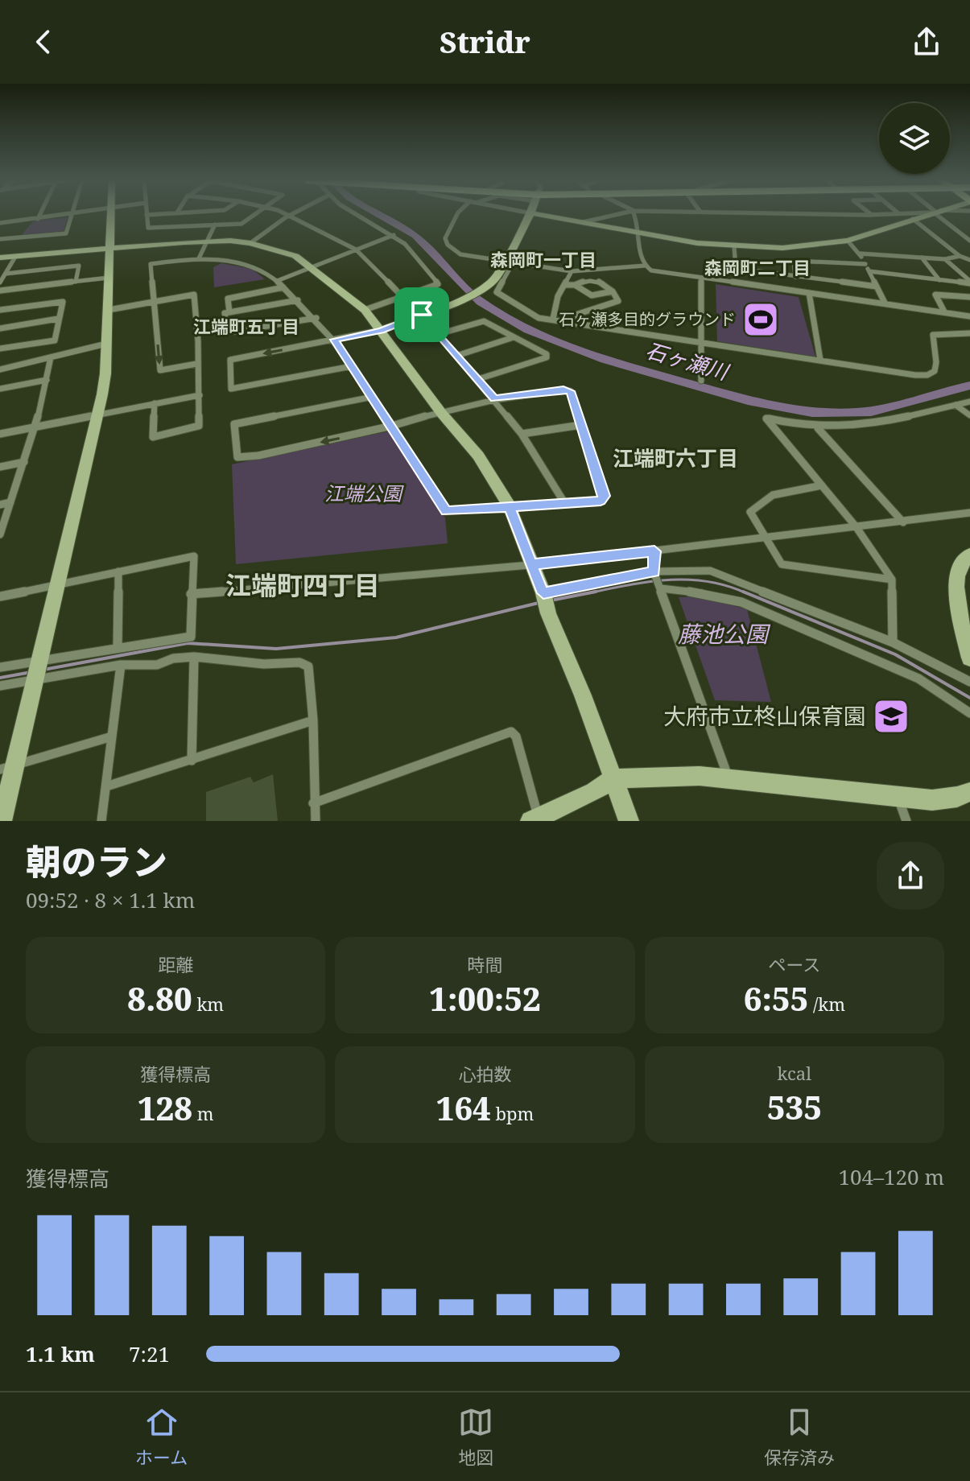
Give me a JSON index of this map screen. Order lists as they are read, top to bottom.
{
  "districts": [
    "森岡町一丁目",
    "森岡町二丁目",
    "江端町五丁目",
    "江端町六丁目",
    "江端町四丁目"
  ],
  "water": ["石ヶ瀬川"],
  "parks": ["江端公園", "藤池公園"],
  "places": {
    "sports": ["石ヶ瀬多目的グラウンド"],
    "school or university": ["大府市立柊山保育園"]
  },
  "page": {
    "header": "Stridr",
    "heading": ["朝のラン", "09:52 · 8 × 1.1 km"],
    "stats": [
      ["距離", "8.80 km"],
      ["時間", "1:00:52"],
      ["ペース", "6:55 /km"],
      ["獲得標高", "128 m"],
      ["心拍数", "164 bpm"],
      ["kcal", "535"]
    ],
    "chart": ["獲得標高", "104–120 m"],
    "list": [
      {
        "name": "1.1 km",
        "note": "7:21"
      }
    ],
    "tabs": ["ホーム", "地図", "保存済み"]
  }
}
